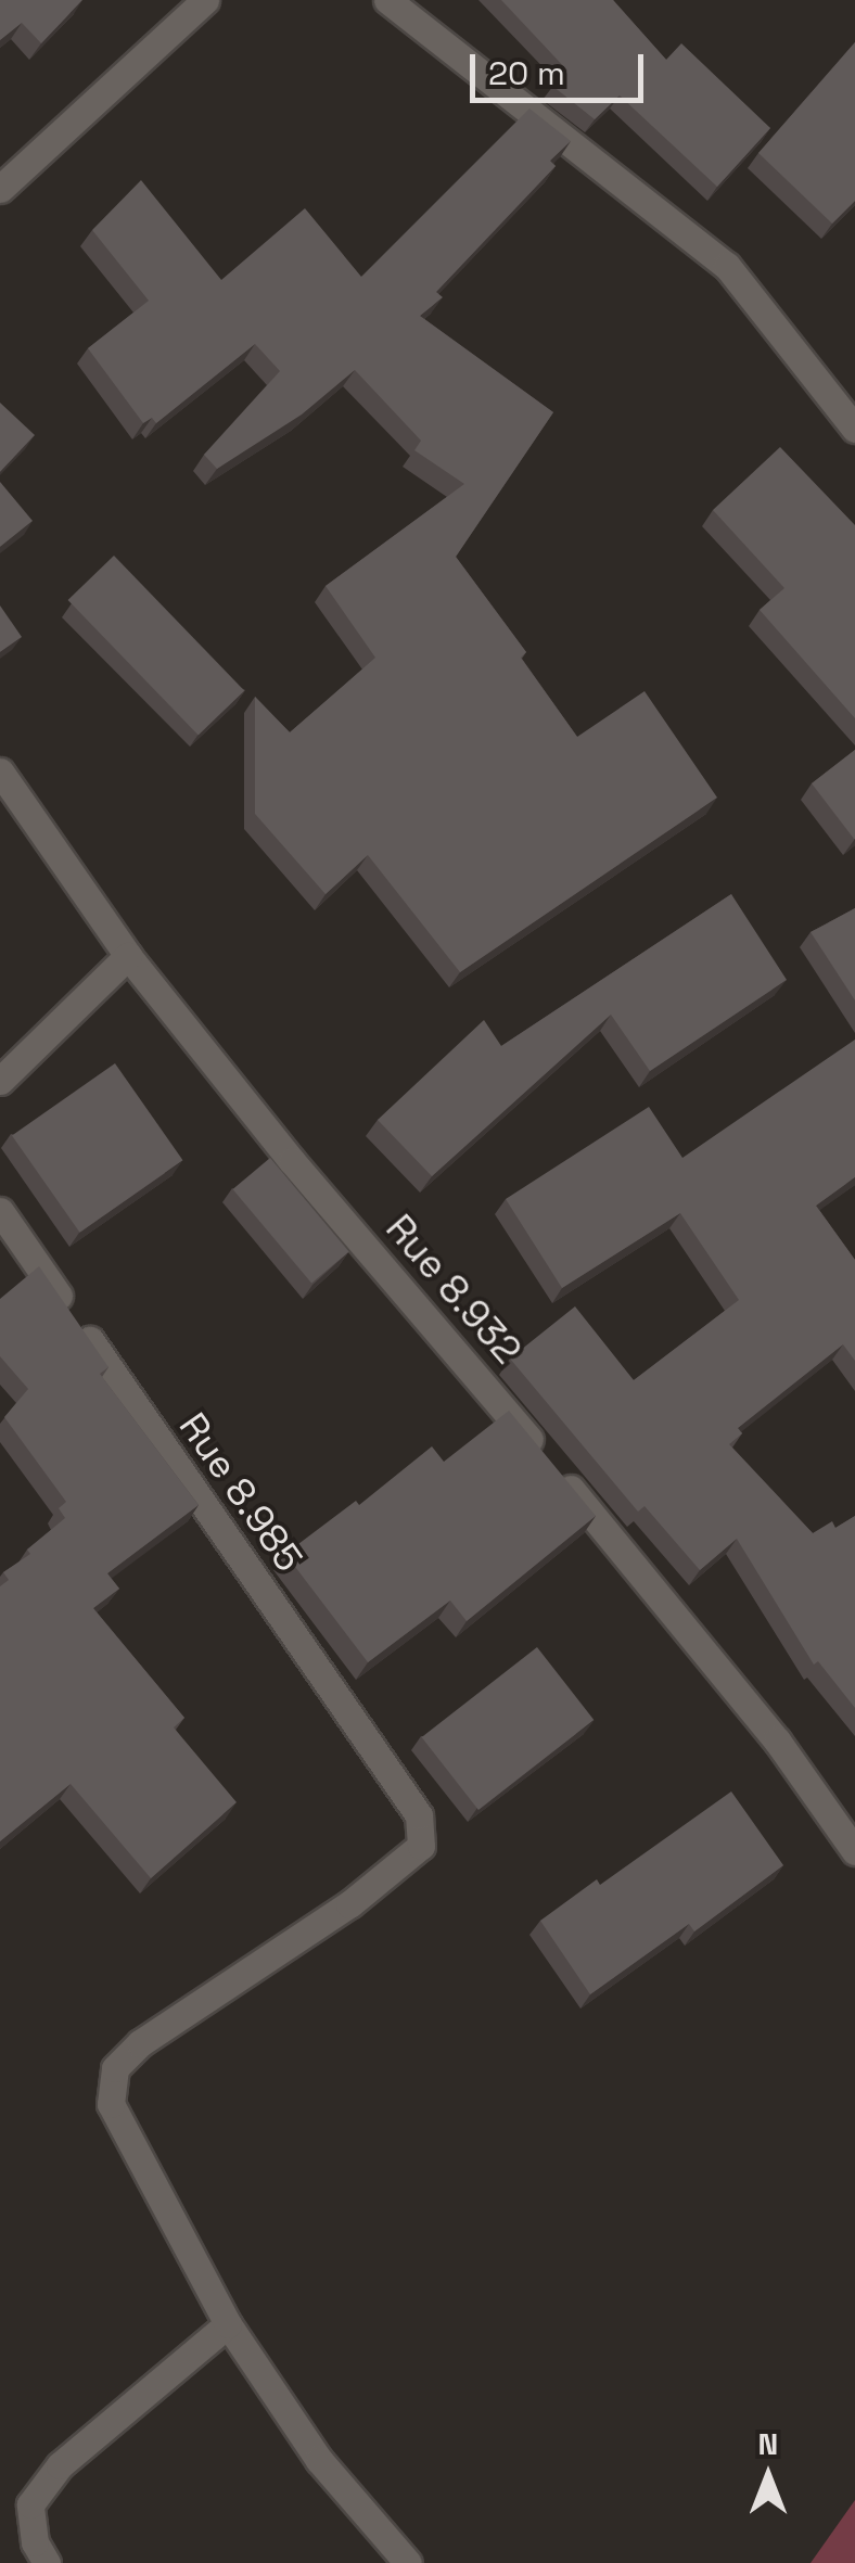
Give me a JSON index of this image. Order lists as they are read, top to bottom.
{
  "streets": {
    "street": ["Rue 8.932", "Rue 8.985"]
  },
  "scale_bar": "20 m",
  "north": "top"
}
